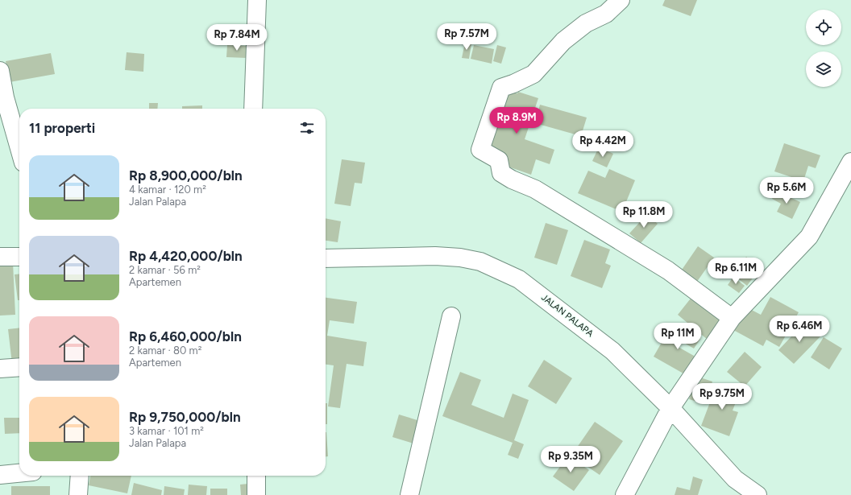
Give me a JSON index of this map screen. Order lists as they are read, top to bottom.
{
  "streets": {
    "street": ["JALAN PALAPA"]
  },
  "page": {
    "price": [
      "Rp 7.57M",
      "Rp 7.84M",
      "Rp 8.9M",
      "Rp 4.42M",
      "Rp 5.6M",
      "Rp 11.8M",
      "Rp 6.11M",
      "Rp 6.46M",
      "Rp 11M",
      "Rp 9.75M",
      "Rp 9.35M"
    ],
    "heading": "11 properti",
    "list": [
      {
        "name": "Rp 8,900,000/bln",
        "note": "4 kamar · 120 m² · Jalan Palapa"
      },
      {
        "name": "Rp 4,420,000/bln",
        "note": "2 kamar · 56 m² · Apartemen"
      },
      {
        "name": "Rp 6,460,000/bln",
        "note": "2 kamar · 80 m² · Apartemen"
      },
      {
        "name": "Rp 9,750,000/bln",
        "note": "3 kamar · 101 m² · Jalan Palapa"
      }
    ]
  }
}
